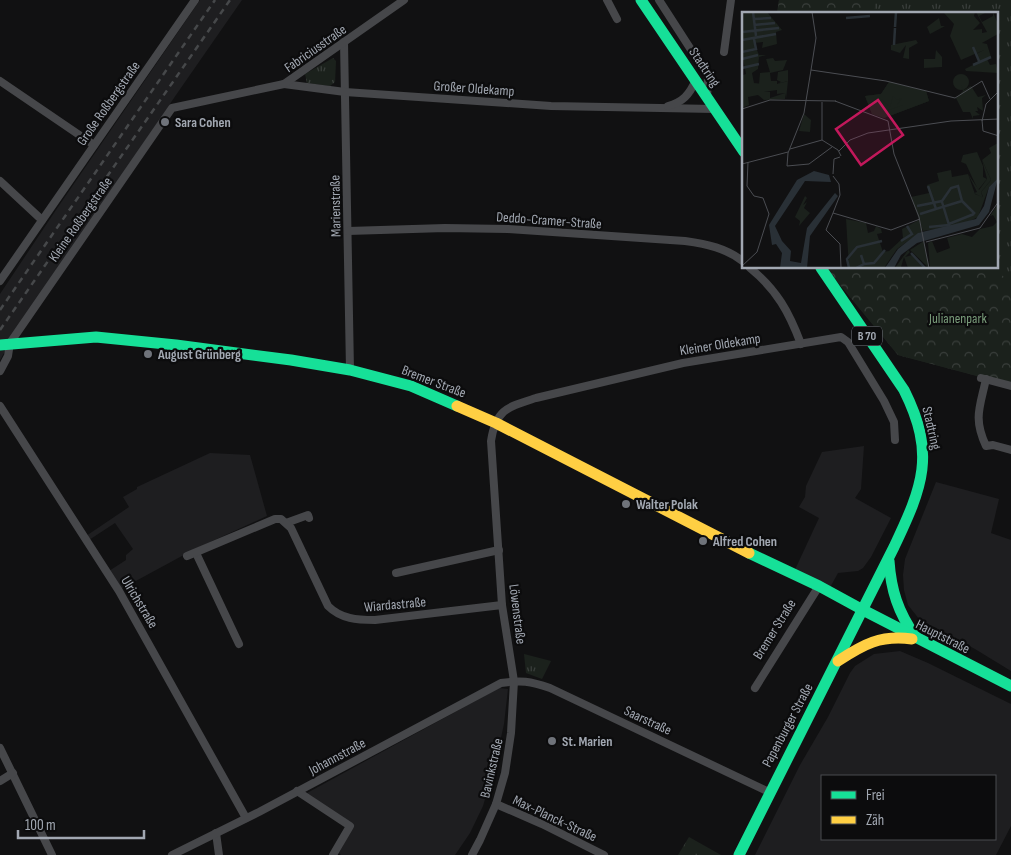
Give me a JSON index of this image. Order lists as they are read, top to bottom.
{
  "streets": {
    "main road": [
      "Stadtring",
      "B 70",
      "Bremer Straße",
      "Hauptstraße",
      "Papenburger Straße"
    ],
    "street": [
      "Fabriciusstraße",
      "Großer Oldekamp",
      "Große Roßbergstraße",
      "Marienstraße",
      "Kleine Roßbergstraße",
      "Deddo-Cramer-Straße",
      "Kleiner Oldekamp",
      "Ulrichstraße",
      "Wiardastraße",
      "Löwenstraße",
      "Saarstraße",
      "Johannstraße",
      "Bavinkstraße",
      "Max-Planck-Straße"
    ]
  },
  "crossings": [
    ["Fabriciusstraße", "Großer Oldekamp"],
    ["Fabriciusstraße", "Marienstraße"],
    ["Fabriciusstraße", "Kleine Roßbergstraße"],
    ["Stadtring", "Großer Oldekamp"],
    ["Stadtring", "Bremer Straße"],
    ["Stadtring", "Hauptstraße"],
    ["Stadtring", "Papenburger Straße"],
    ["Großer Oldekamp", "Marienstraße"],
    ["Marienstraße", "Deddo-Cramer-Straße"],
    ["Marienstraße", "Bremer Straße"],
    ["Kleine Roßbergstraße", "Bremer Straße"],
    ["Kleiner Oldekamp", "Bremer Straße"],
    ["Kleiner Oldekamp", "Löwenstraße"],
    ["Bremer Straße", "Löwenstraße"],
    ["Bremer Straße", "Hauptstraße"],
    ["Bremer Straße", "Papenburger Straße"],
    ["Ulrichstraße", "Johannstraße"],
    ["Wiardastraße", "Löwenstraße"],
    ["Löwenstraße", "Saarstraße"],
    ["Löwenstraße", "Johannstraße"],
    ["Löwenstraße", "Bavinkstraße"],
    ["Hauptstraße", "Papenburger Straße"],
    ["Saarstraße", "Papenburger Straße"],
    ["Saarstraße", "Johannstraße"],
    ["Saarstraße", "Bavinkstraße"],
    ["Johannstraße", "Bavinkstraße"],
    ["Bavinkstraße", "Max-Planck-Straße"]
  ],
  "parks": ["Julianenpark"],
  "places": [
    "Sara Cohen",
    "August Grünberg",
    "Walter Polak",
    "Alfred Cohen",
    "St. Marien"
  ],
  "legend": ["Frei", "Zäh"],
  "scale_bar": "100 m"
}
